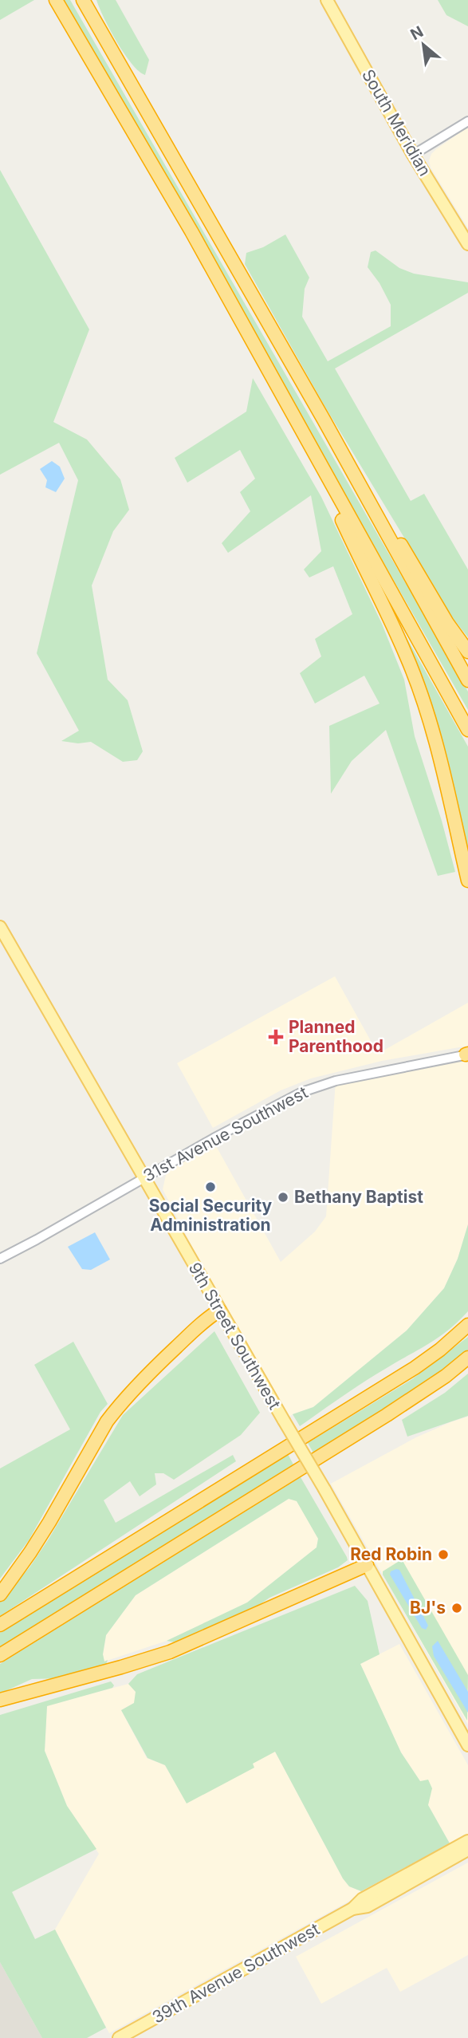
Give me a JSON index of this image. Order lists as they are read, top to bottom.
{
  "streets": {
    "main road": ["South Meridian", "9th Street Southwest", "39th Avenue Southwest"],
    "street": ["31st Avenue Southwest"]
  },
  "crossings": [
    ["31st Avenue Southwest", "9th Street Southwest"]
  ],
  "places": {
    "health": ["Planned Parenthood"],
    "other": [
      "Social Security Administration",
      "Bethany Baptist",
      "Red Robin",
      "BJ's"
    ]
  },
  "north": "top left"
}
